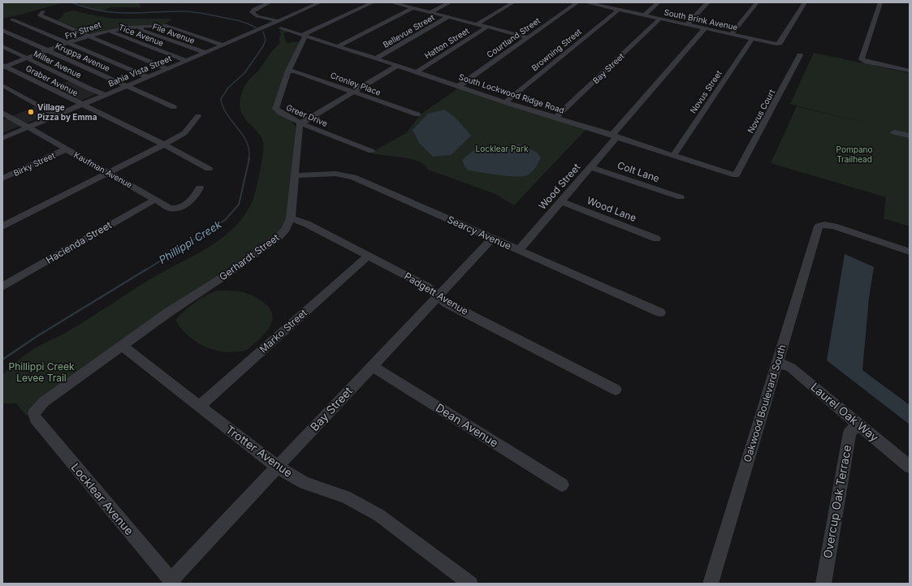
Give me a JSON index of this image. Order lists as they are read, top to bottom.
{
  "streets": {
    "street": [
      "South Brink Avenue",
      "Fry Street",
      "Bellevue Street",
      "File Avenue",
      "Tice Avenue",
      "Courtland Street",
      "Hatton Street",
      "Browning Street",
      "Kruppa Avenue",
      "Miller Avenue",
      "Bay Street",
      "Bahia Vista Street",
      "Graber Avenue",
      "Cronley Place",
      "Novus Street",
      "South Lockwood Ridge Road",
      "Novus Court",
      "Greer Drive",
      "Birky Street",
      "Kaufman Avenue",
      "Colt Lane",
      "Wood Street",
      "Wood Lane",
      "Searcy Avenue",
      "Hacienda Street",
      "Gerhardt Street",
      "Padgett Avenue",
      "Marko Street",
      "Oakwood Boulevard South",
      "Laurel Oak Way",
      "Dean Avenue",
      "Trotter Avenue",
      "Locklear Avenue",
      "Overcup Oak Terrace"
    ]
  },
  "crossings": [
    ["South Brink Avenue", "Browning Street"],
    ["South Brink Avenue", "Bay Street"],
    ["South Brink Avenue", "Novus Street"],
    ["South Brink Avenue", "Wood Street"],
    ["Fry Street", "File Avenue"],
    ["Fry Street", "Tice Avenue"],
    ["Fry Street", "Kruppa Avenue"],
    ["Fry Street", "Miller Avenue"],
    ["Fry Street", "Bahia Vista Street"],
    ["Fry Street", "Graber Avenue"],
    ["Bellevue Street", "South Lockwood Ridge Road"],
    ["File Avenue", "Bahia Vista Street"],
    ["Tice Avenue", "Bahia Vista Street"],
    ["Courtland Street", "South Lockwood Ridge Road"],
    ["Hatton Street", "South Lockwood Ridge Road"],
    ["Browning Street", "South Lockwood Ridge Road"],
    ["Kruppa Avenue", "Bahia Vista Street"],
    ["Miller Avenue", "Bahia Vista Street"],
    ["Bay Street", "South Lockwood Ridge Road"],
    ["Bay Street", "Searcy Avenue"],
    ["Bay Street", "Padgett Avenue"],
    ["Bay Street", "Dean Avenue"],
    ["Bay Street", "Trotter Avenue"],
    ["Bay Street", "Locklear Avenue"],
    ["Bahia Vista Street", "Graber Avenue"],
    ["Bahia Vista Street", "Kaufman Avenue"],
    ["Cronley Place", "Greer Drive"],
    ["Novus Street", "South Lockwood Ridge Road"],
    ["South Lockwood Ridge Road", "Novus Court"],
    ["South Lockwood Ridge Road", "Greer Drive"],
    ["South Lockwood Ridge Road", "Wood Street"],
    ["Greer Drive", "Gerhardt Street"],
    ["Birky Street", "Kaufman Avenue"],
    ["Kaufman Avenue", "Hacienda Street"],
    ["Colt Lane", "Wood Street"],
    ["Wood Street", "Wood Lane"],
    ["Wood Street", "Searcy Avenue"],
    ["Searcy Avenue", "Gerhardt Street"],
    ["Gerhardt Street", "Padgett Avenue"],
    ["Gerhardt Street", "Trotter Avenue"],
    ["Gerhardt Street", "Locklear Avenue"],
    ["Padgett Avenue", "Marko Street"],
    ["Marko Street", "Trotter Avenue"],
    ["Oakwood Boulevard South", "Laurel Oak Way"],
    ["Laurel Oak Way", "Overcup Oak Terrace"]
  ],
  "water": ["Phillippi Creek"],
  "parks": ["Locklear Park", "Pompano Trailhead", "Phillippi Creek Levee Trail"],
  "places": ["Village Pizza by Emma"]
}
